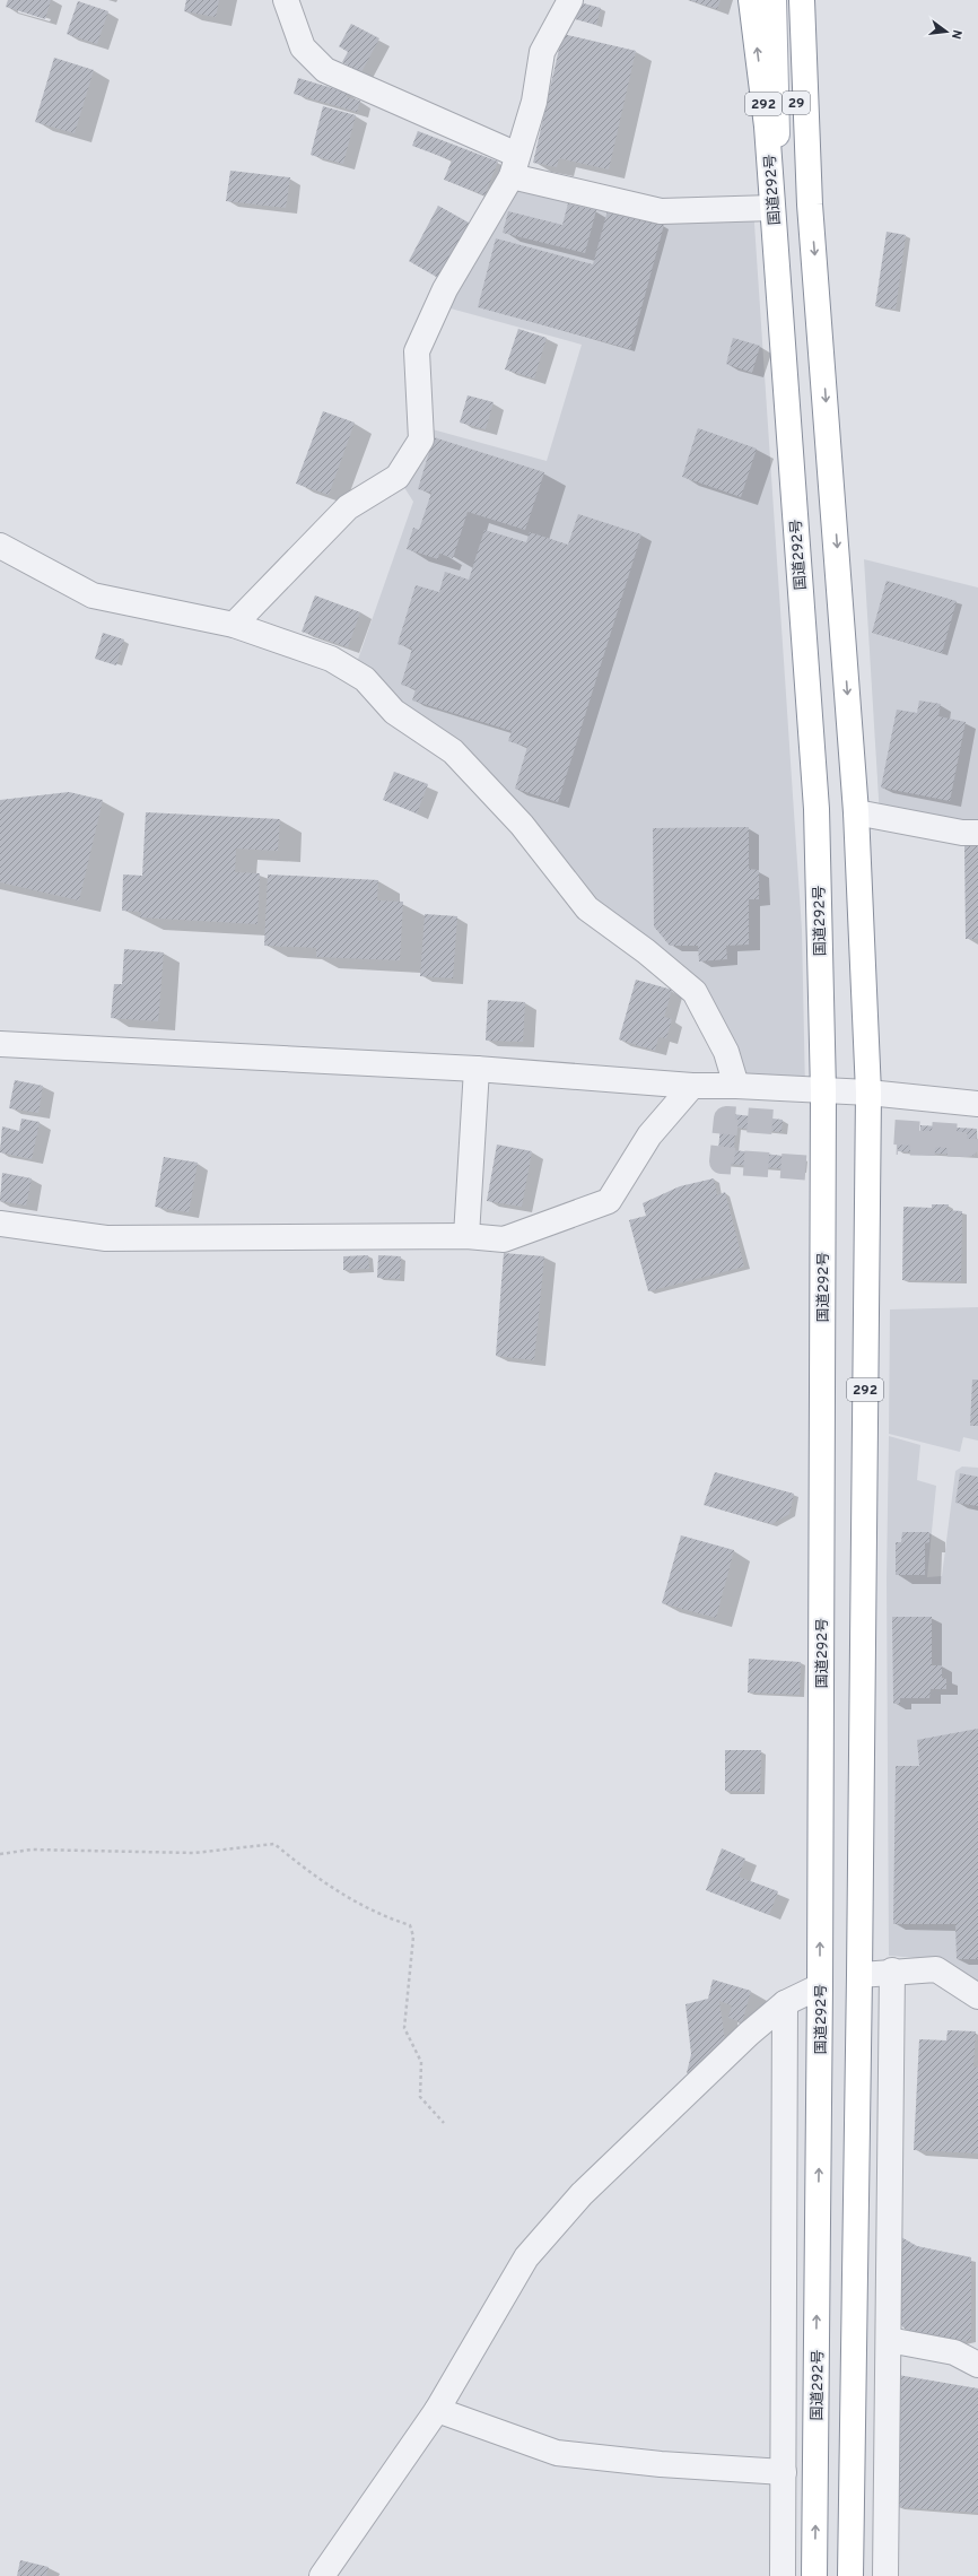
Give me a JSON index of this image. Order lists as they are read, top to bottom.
{
  "streets": {
    "main road": ["29", "292", "国道292号"]
  },
  "crossings": [
    ["29", "292"],
    ["29", "国道292号"]
  ],
  "north": "right"
}
